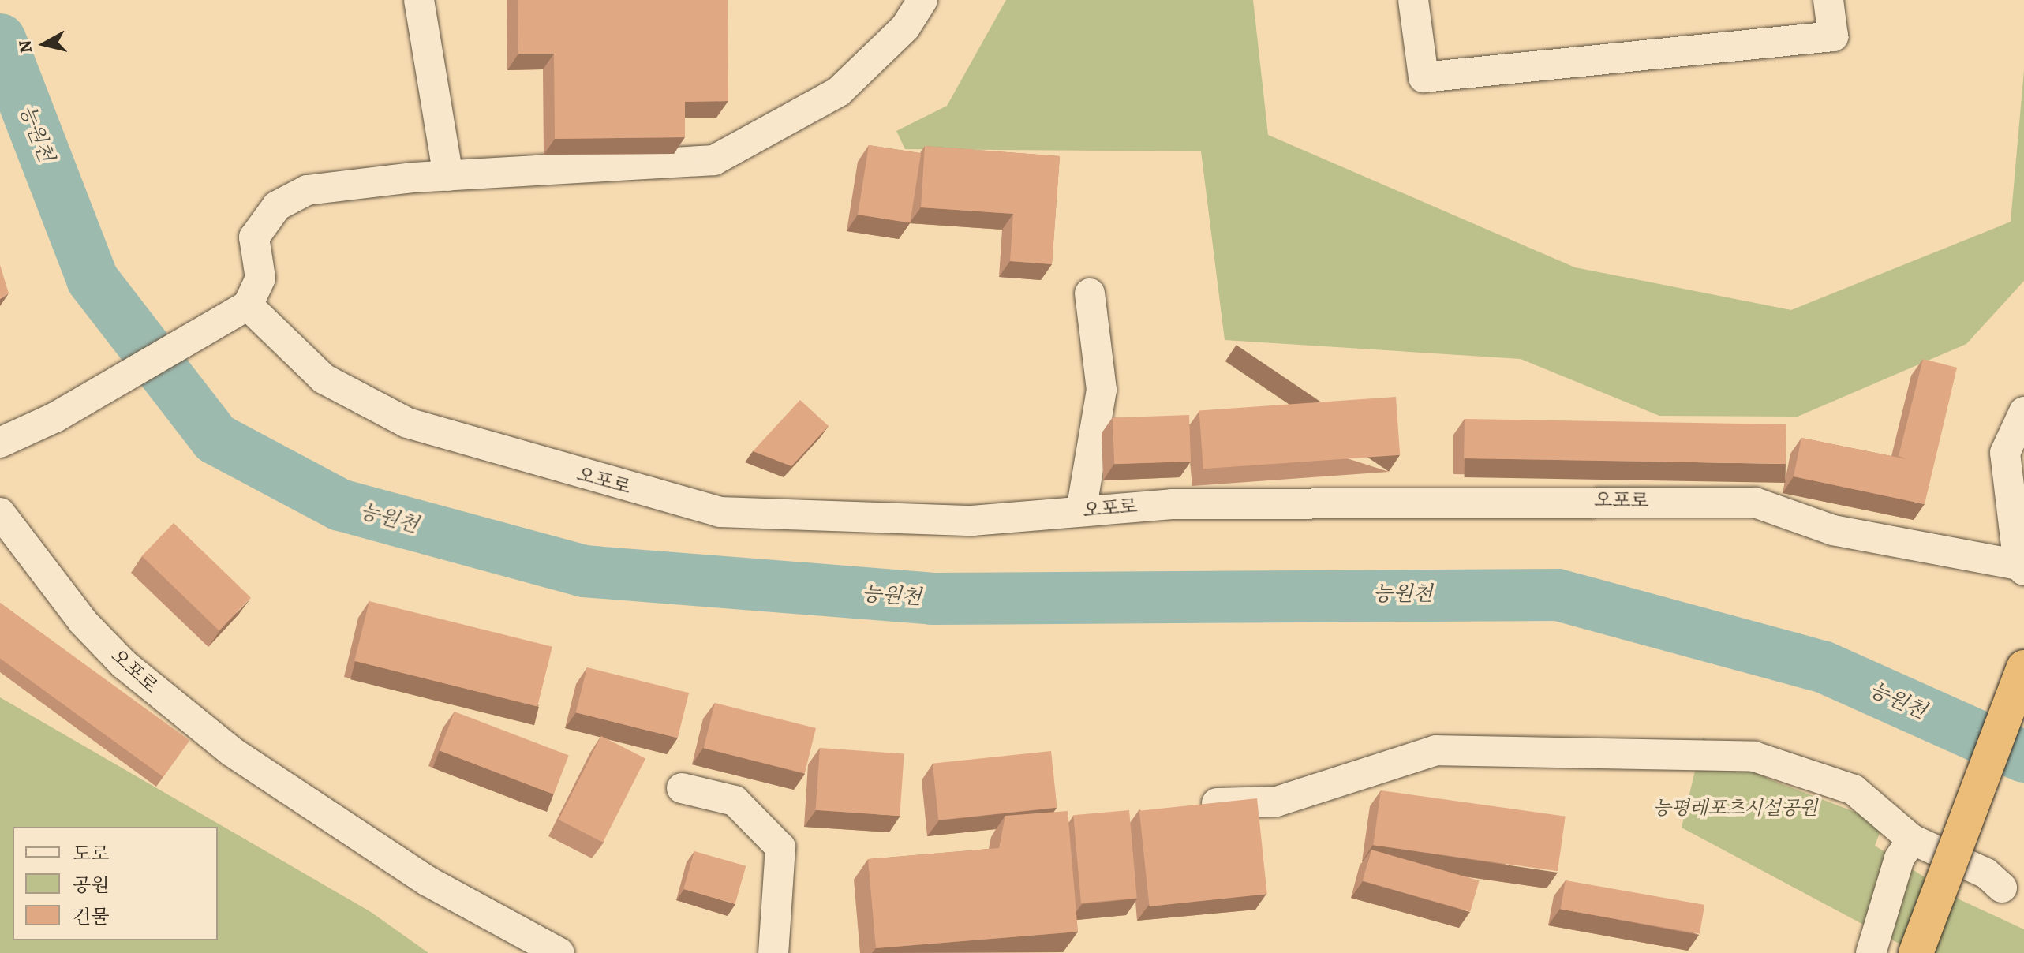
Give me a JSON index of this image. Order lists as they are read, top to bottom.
{
  "streets": {
    "street": ["오포로"]
  },
  "water": ["능원천"],
  "parks": ["능평레포츠시설공원"],
  "legend": ["도로", "공원", "건물"],
  "north": "left"
}
